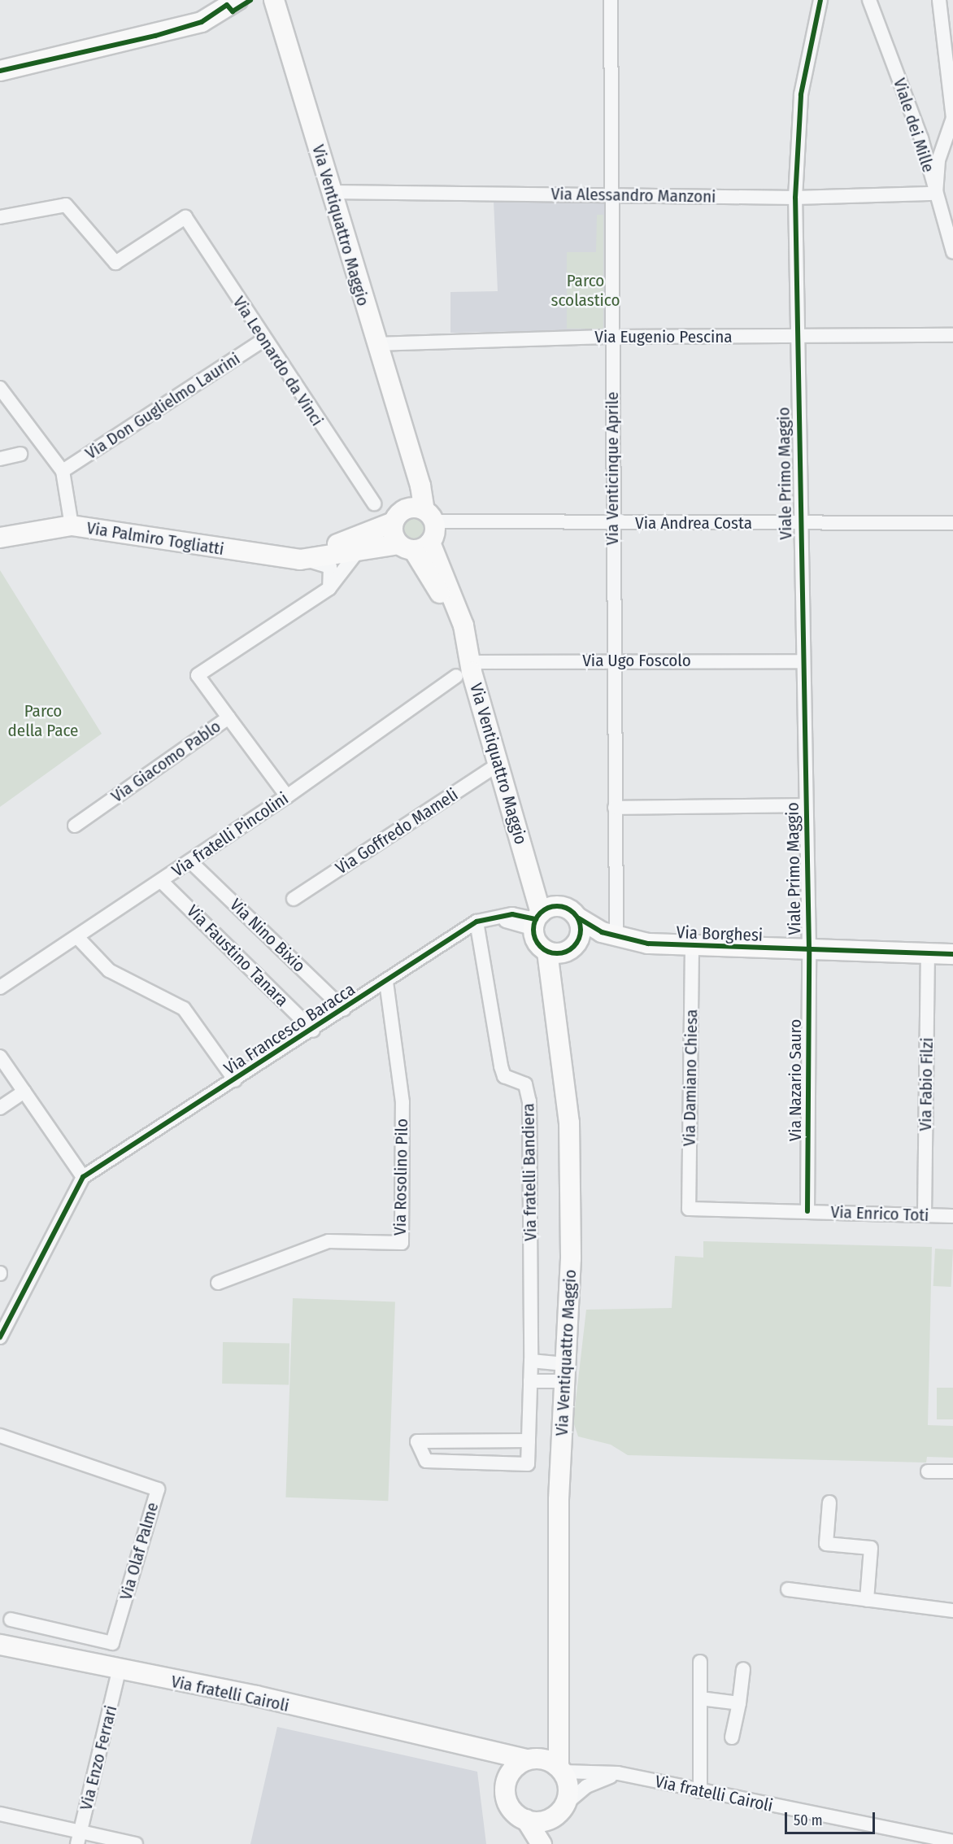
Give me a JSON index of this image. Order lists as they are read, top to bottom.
{
  "streets": {
    "main road": [
      "Via Ventiquattro Maggio",
      "Via Palmiro Togliatti",
      "Via Borghesi",
      "Via fratelli Cairoli"
    ],
    "street": [
      "Viale dei Mille",
      "Via Alessandro Manzoni",
      "Via Eugenio Pescina",
      "Via Leonardo da Vinci",
      "Via Don Guglielmo Laurini",
      "Via Venticinque Aprile",
      "Viale Primo Maggio",
      "Via Andrea Costa",
      "Via Ugo Foscolo",
      "Via Giacomo Pablo",
      "Via Goffredo Mameli",
      "Via fratelli Pincolini",
      "Via Nino Bixio",
      "Via Faustino Tanara",
      "Via Francesco Baracca",
      "Via Damiano Chiesa",
      "Via Nazario Sauro",
      "Via Fabio Filzi",
      "Via fratelli Bandiera",
      "Via Rosolino Pilo",
      "Via Enrico Toti",
      "Via Olaf Palme",
      "Via Enzo Ferrari"
    ]
  },
  "crossings": [
    ["Viale dei Mille", "Via Alessandro Manzoni"],
    ["Via Alessandro Manzoni", "Via Ventiquattro Maggio"],
    ["Via Alessandro Manzoni", "Via Venticinque Aprile"],
    ["Via Alessandro Manzoni", "Viale Primo Maggio"],
    ["Via Ventiquattro Maggio", "Via Eugenio Pescina"],
    ["Via Ventiquattro Maggio", "Via Andrea Costa"],
    ["Via Ventiquattro Maggio", "Via Palmiro Togliatti"],
    ["Via Ventiquattro Maggio", "Via Ugo Foscolo"],
    ["Via Ventiquattro Maggio", "Via Goffredo Mameli"],
    ["Via Ventiquattro Maggio", "Via fratelli Pincolini"],
    ["Via Ventiquattro Maggio", "Via Borghesi"],
    ["Via Ventiquattro Maggio", "Via Francesco Baracca"],
    ["Via Ventiquattro Maggio", "Via fratelli Cairoli"],
    ["Via Eugenio Pescina", "Via Venticinque Aprile"],
    ["Via Eugenio Pescina", "Viale Primo Maggio"],
    ["Via Leonardo da Vinci", "Via Don Guglielmo Laurini"],
    ["Via Venticinque Aprile", "Via Andrea Costa"],
    ["Via Venticinque Aprile", "Via Ugo Foscolo"],
    ["Via Venticinque Aprile", "Via Borghesi"],
    ["Viale Primo Maggio", "Via Andrea Costa"],
    ["Viale Primo Maggio", "Via Ugo Foscolo"],
    ["Viale Primo Maggio", "Via Borghesi"],
    ["Viale Primo Maggio", "Via Nazario Sauro"],
    ["Via Palmiro Togliatti", "Via Giacomo Pablo"],
    ["Via Ugo Foscolo", "Via fratelli Pincolini"],
    ["Via fratelli Pincolini", "Via Nino Bixio"],
    ["Via fratelli Pincolini", "Via Faustino Tanara"],
    ["Via Borghesi", "Via Francesco Baracca"],
    ["Via Borghesi", "Via Damiano Chiesa"],
    ["Via Borghesi", "Via Nazario Sauro"],
    ["Via Borghesi", "Via Fabio Filzi"],
    ["Via Nino Bixio", "Via Francesco Baracca"],
    ["Via Faustino Tanara", "Via Francesco Baracca"],
    ["Via Francesco Baracca", "Via fratelli Bandiera"],
    ["Via Francesco Baracca", "Via Rosolino Pilo"],
    ["Via Damiano Chiesa", "Via Enrico Toti"],
    ["Via Nazario Sauro", "Via Enrico Toti"],
    ["Via Fabio Filzi", "Via Enrico Toti"],
    ["Via fratelli Cairoli", "Via Enzo Ferrari"]
  ],
  "parks": ["Parco scolastico", "Parco della Pace"],
  "scale_bar": "50 m"
}
